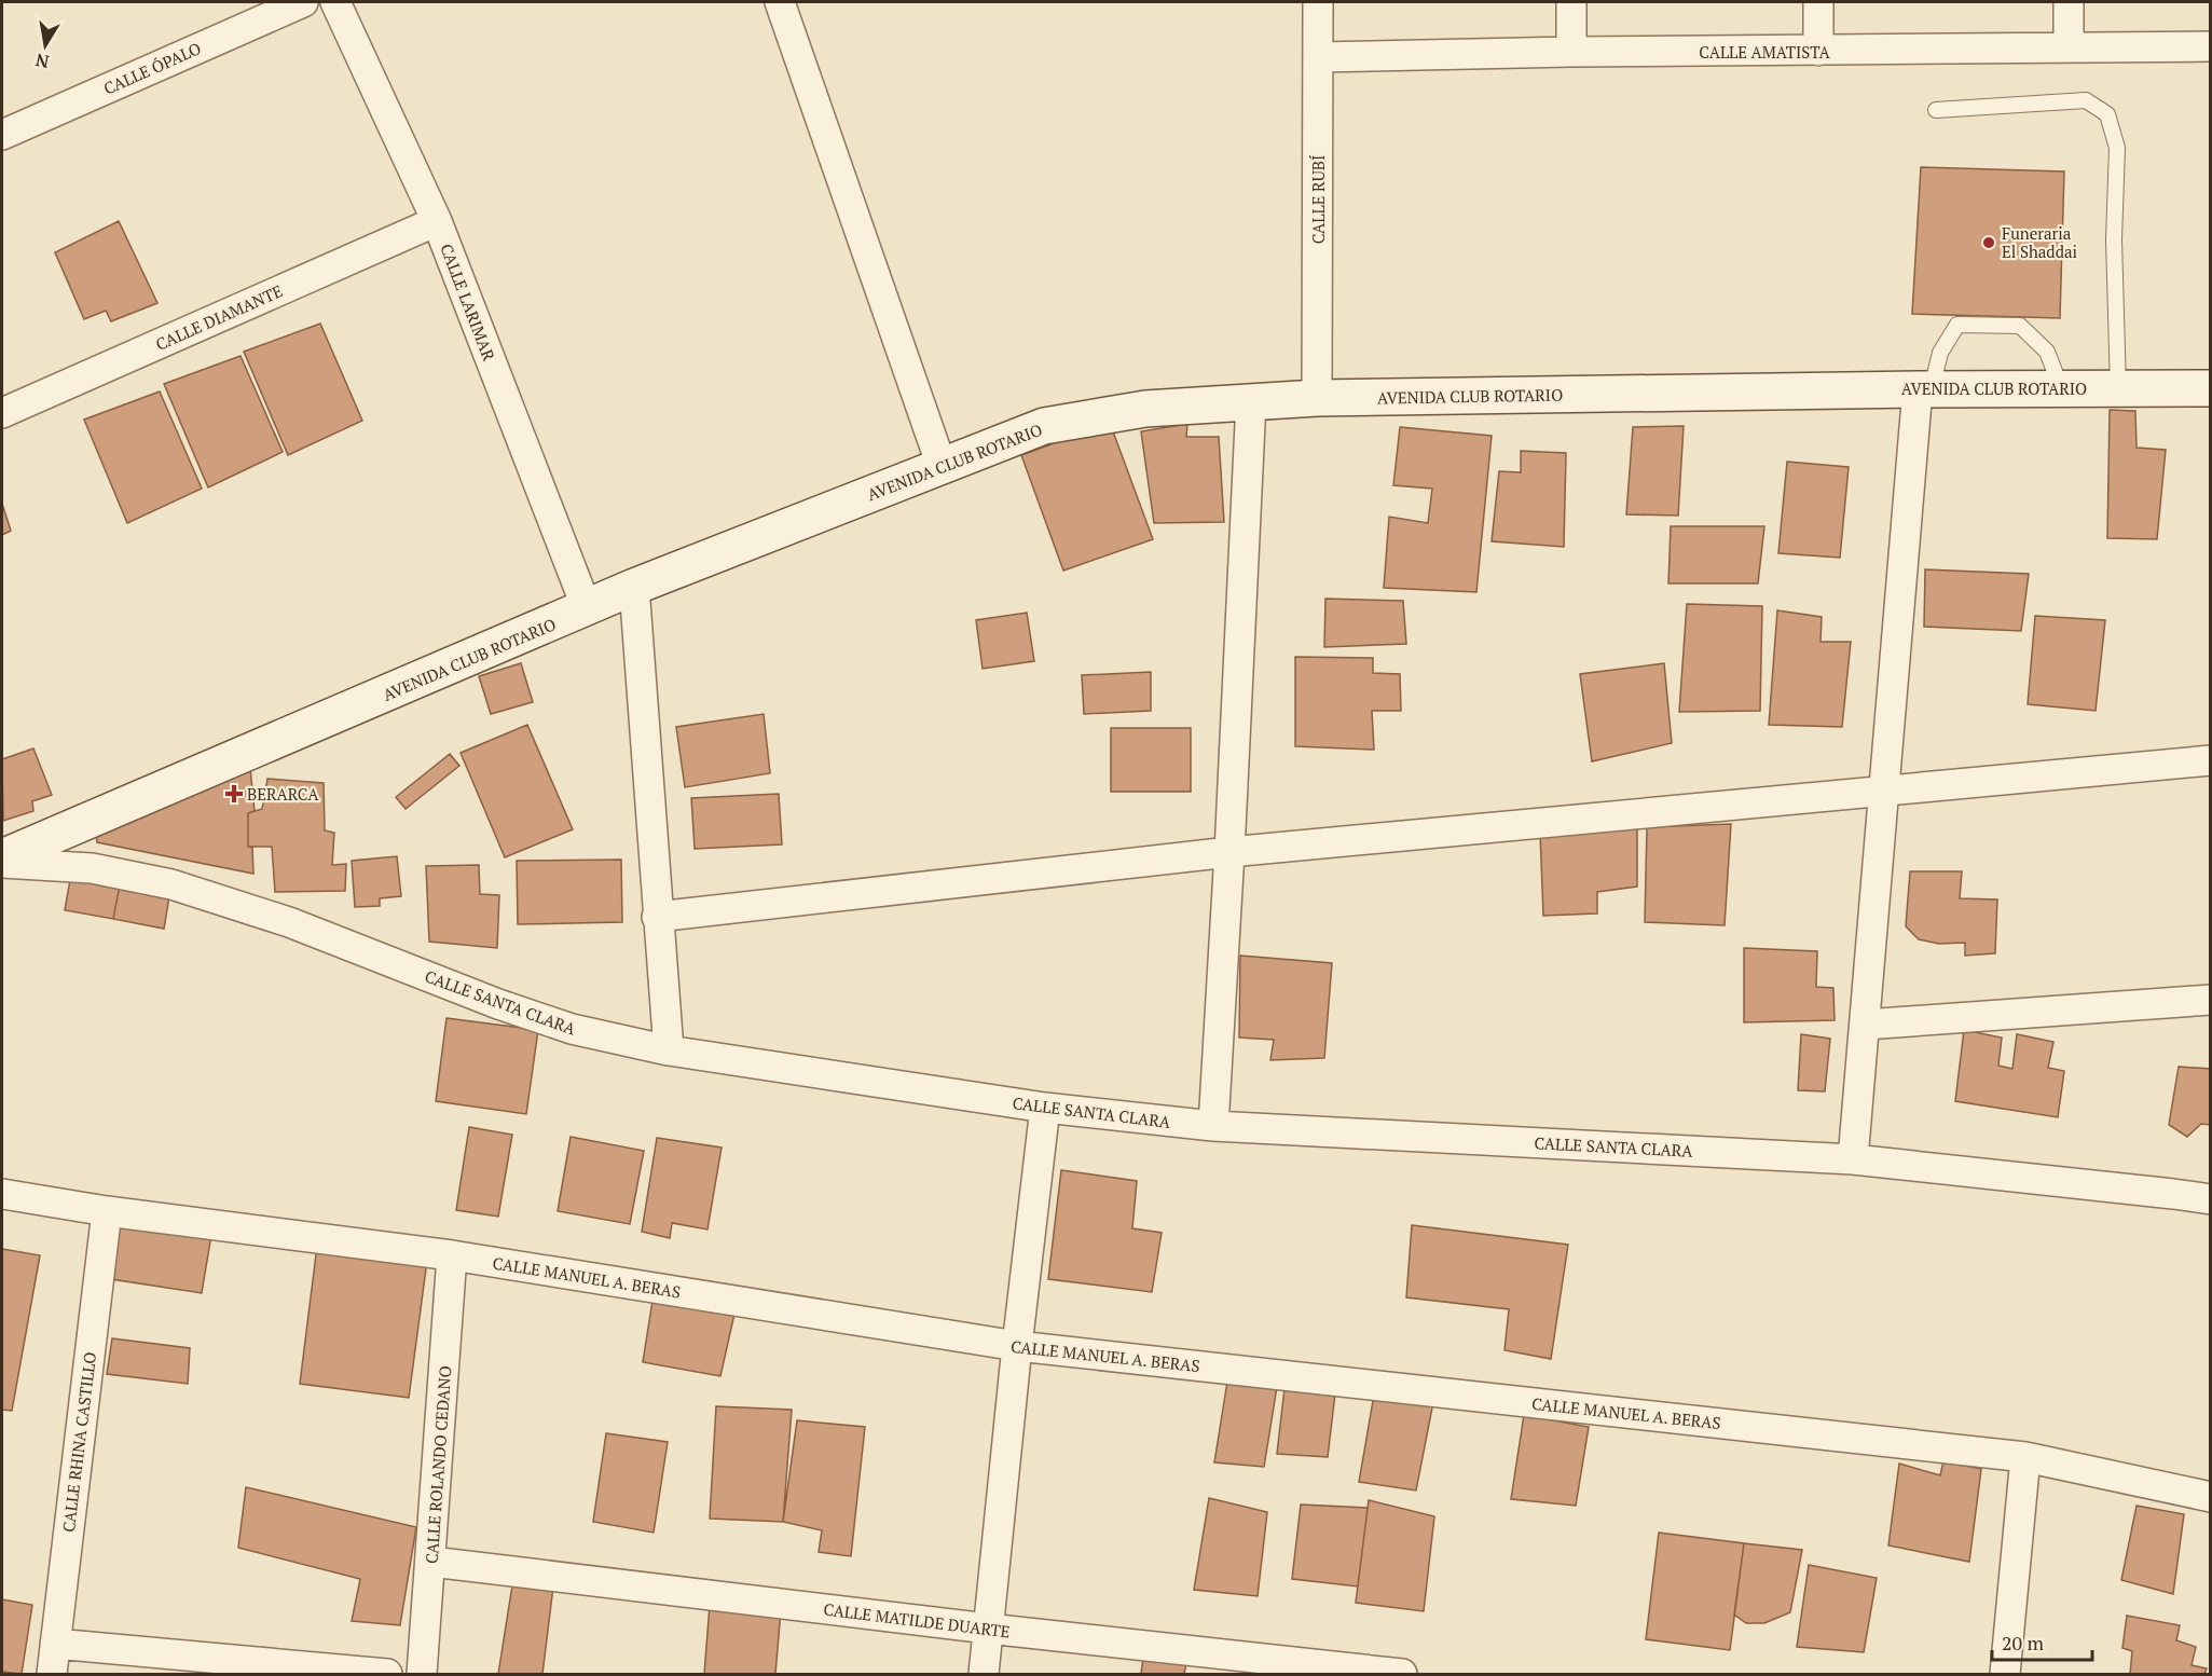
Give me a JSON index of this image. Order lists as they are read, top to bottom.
{
  "streets": {
    "main road": ["AVENIDA CLUB ROTARIO"],
    "street": [
      "CALLE AMATISTA",
      "CALLE ÓPALO",
      "CALLE RUBÍ",
      "CALLE LARIMAR",
      "CALLE DIAMANTE",
      "CALLE SANTA CLARA",
      "CALLE MANUEL A. BERAS",
      "CALLE RHINA CASTILLO",
      "CALLE ROLANDO CEDANO",
      "CALLE MATILDE DUARTE"
    ]
  },
  "crossings": [
    ["CALLE AMATISTA", "CALLE RUBÍ"],
    ["CALLE RUBÍ", "AVENIDA CLUB ROTARIO"],
    ["CALLE LARIMAR", "CALLE DIAMANTE"],
    ["CALLE LARIMAR", "AVENIDA CLUB ROTARIO"],
    ["CALLE MANUEL A. BERAS", "CALLE RHINA CASTILLO"],
    ["CALLE MANUEL A. BERAS", "CALLE ROLANDO CEDANO"],
    ["CALLE ROLANDO CEDANO", "CALLE MATILDE DUARTE"]
  ],
  "places": {
    "other": ["Funeraria El Shaddai"],
    "health": ["BERARCA"]
  },
  "scale_bar": "20 m",
  "north": "bottom"
}
